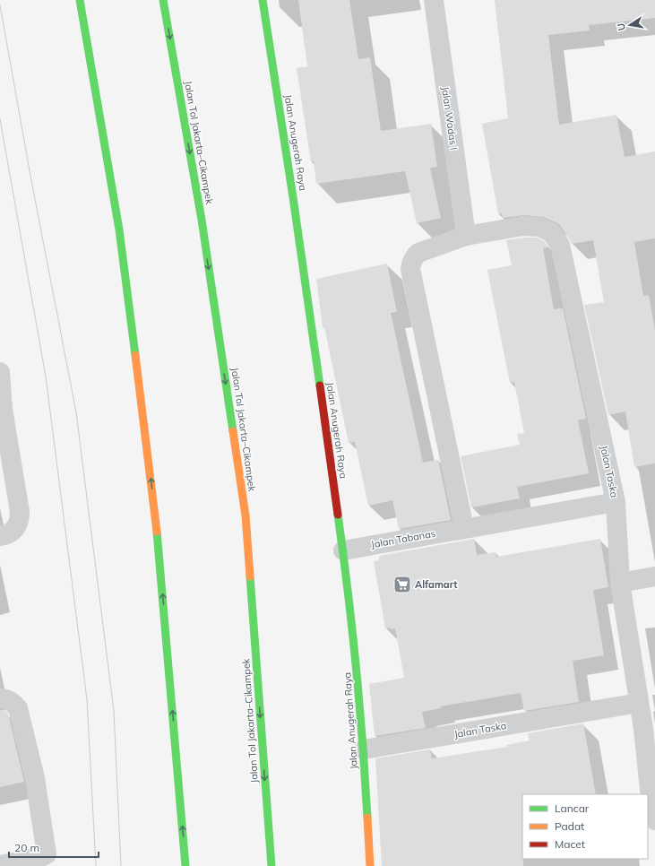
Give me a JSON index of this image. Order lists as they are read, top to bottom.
{
  "streets": {
    "main road": ["Jalan Tol Jakarta–Cikampek", "Jalan Anugerah Raya"],
    "street": ["Jalan Wadas I", "Jalan Taska", "Jalan Tabanas"]
  },
  "crossings": [
    ["Jalan Wadas I", "Jalan Taska"],
    ["Jalan Anugerah Raya", "Jalan Taska"],
    ["Jalan Anugerah Raya", "Jalan Tabanas"],
    ["Jalan Taska", "Jalan Tabanas"]
  ],
  "one_way": ["Jalan Tol Jakarta–Cikampek"],
  "places": {
    "supermarket": ["Alfamart"]
  },
  "legend": ["Lancar", "Padat", "Macet"],
  "scale_bar": "20 m",
  "north": "left"
}
